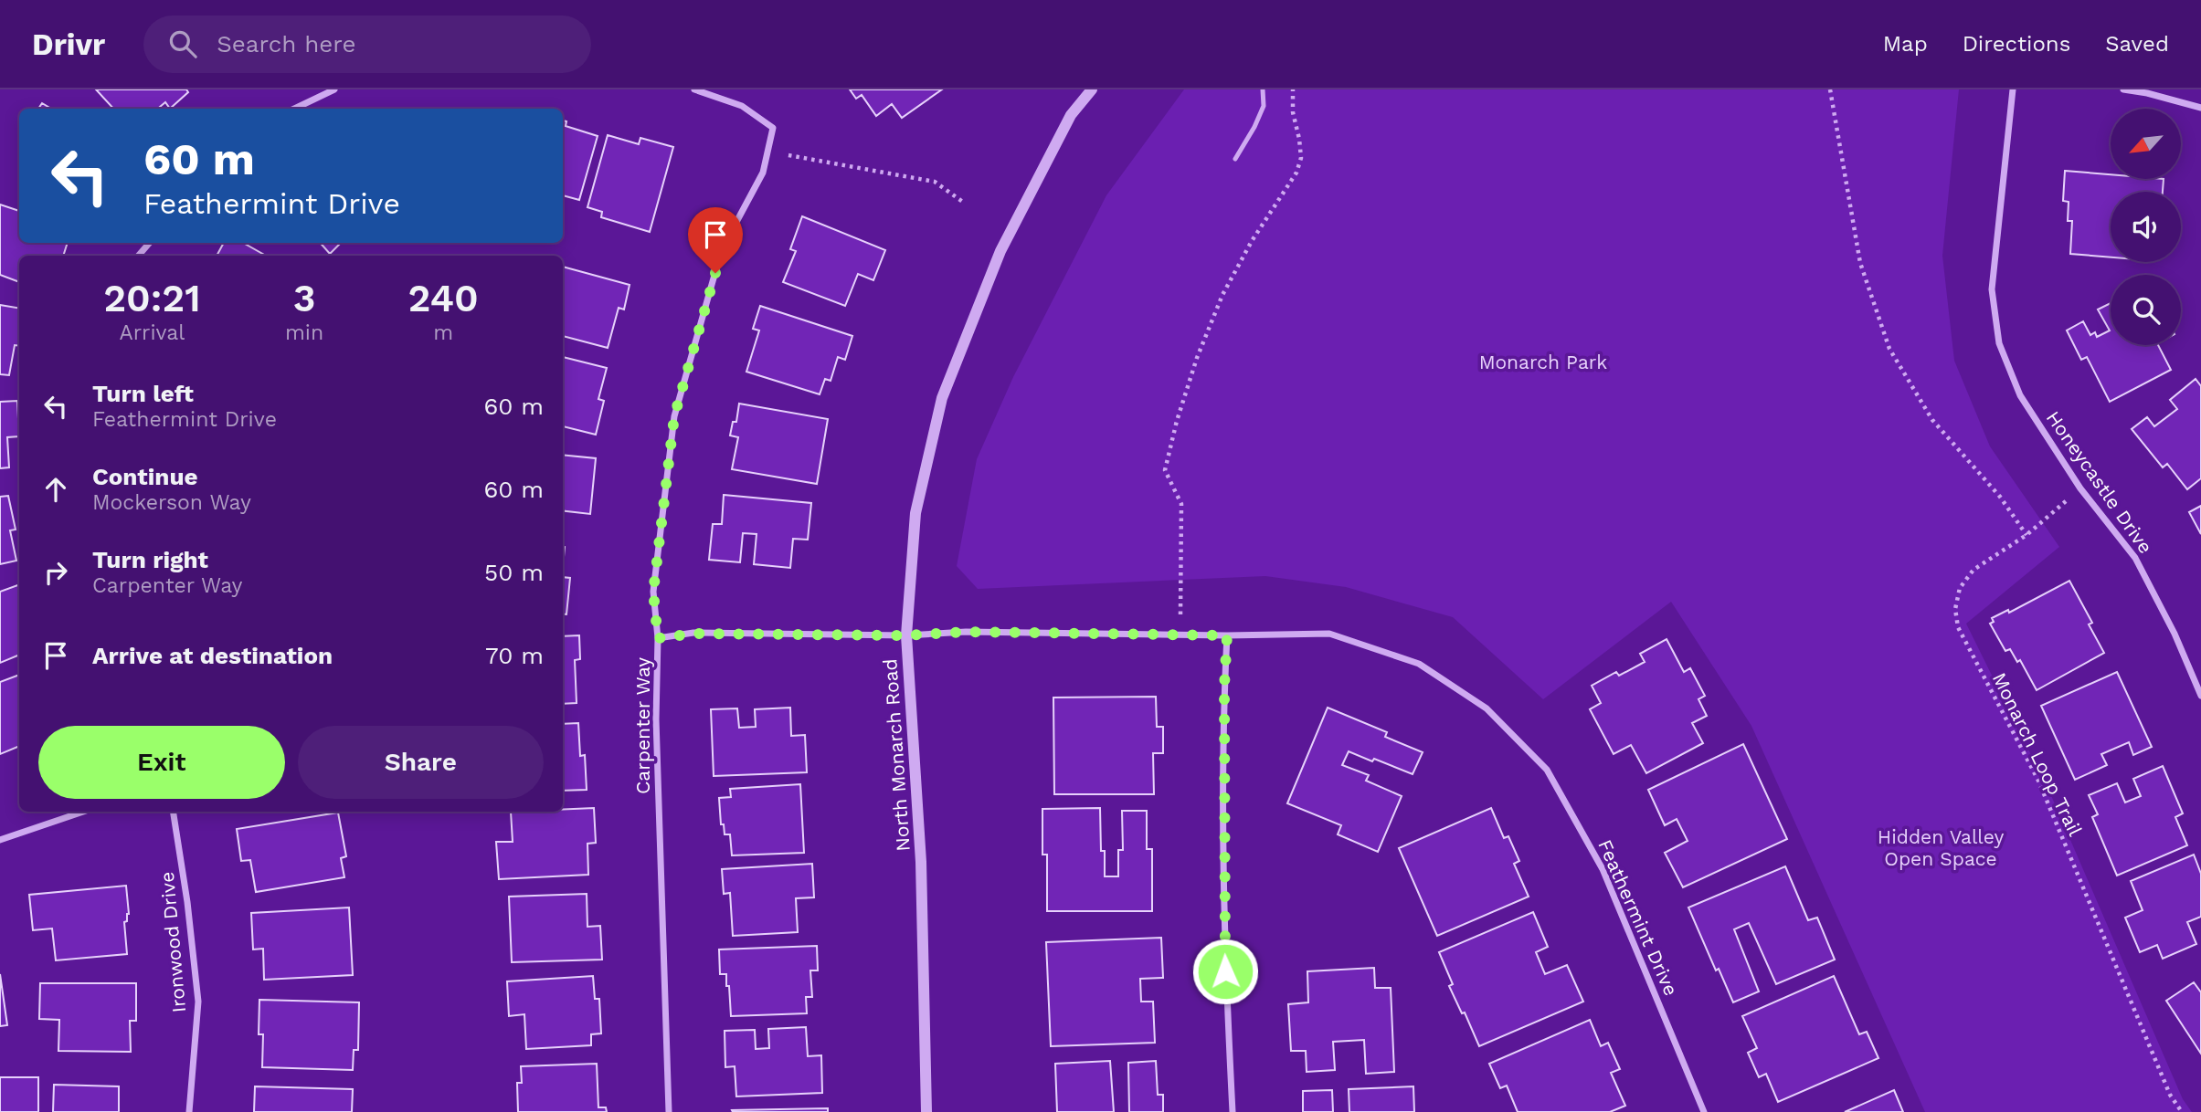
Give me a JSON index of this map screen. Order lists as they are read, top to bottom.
{
  "streets": {
    "street": [
      "Honeycastle Drive",
      "Carpenter Way",
      "North Monarch Road",
      "Feathermint Drive",
      "Ironwood Drive"
    ],
    "path": ["Monarch Loop Trail"]
  },
  "crossings": [
    ["Honeycastle Drive", "Monarch Loop Trail"],
    ["Carpenter Way", "Feathermint Drive"],
    ["North Monarch Road", "Feathermint Drive"]
  ],
  "parks": ["Monarch Park", "Hidden Valley Open Space"],
  "north": "bottom left",
  "page": {
    "header": "Drivr",
    "search": "Search here",
    "nav": ["Map", "Directions", "Saved"],
    "turn": ["60 m", "Feathermint Drive"],
    "eta": [
      "20:21",
      "Arrival",
      "3",
      "min",
      "240",
      "m"
    ],
    "list": [
      {
        "name": "Turn left",
        "note": "Feathermint Drive",
        "value": "60 m"
      },
      {
        "name": "Continue",
        "note": "Mockerson Way",
        "value": "60 m"
      },
      {
        "name": "Turn right",
        "note": "Carpenter Way",
        "value": "50 m"
      },
      {
        "name": "Arrive at destination",
        "value": "70 m"
      }
    ],
    "buttons": ["Exit", "Share"]
  }
}
